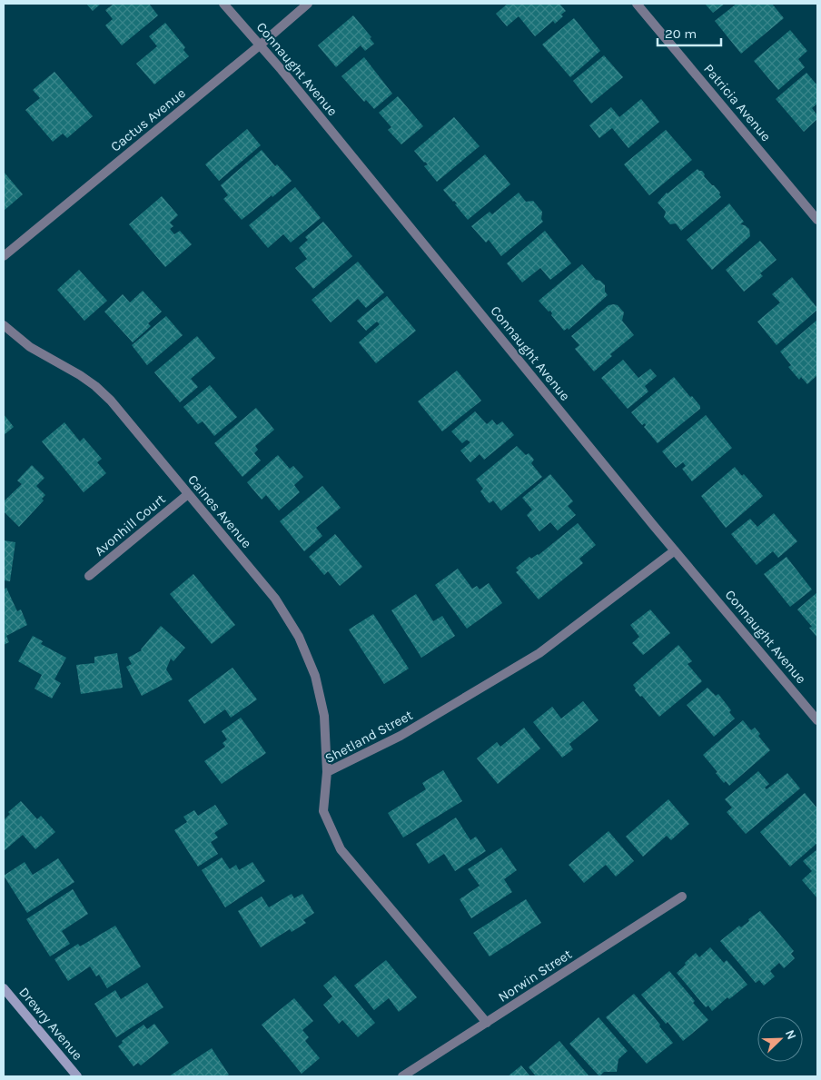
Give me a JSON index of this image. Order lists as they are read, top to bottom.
{
  "streets": {
    "street": [
      "Connaught Avenue",
      "Patricia Avenue",
      "Cactus Avenue",
      "Caines Avenue",
      "Avonhill Court",
      "Shetland Street",
      "Norwin Street",
      "Drewry Avenue"
    ]
  },
  "crossings": [
    ["Connaught Avenue", "Cactus Avenue"],
    ["Connaught Avenue", "Shetland Street"],
    ["Caines Avenue", "Avonhill Court"],
    ["Caines Avenue", "Shetland Street"],
    ["Shetland Street", "Norwin Street"]
  ],
  "scale_bar": "20 m",
  "north": "top right"
}
